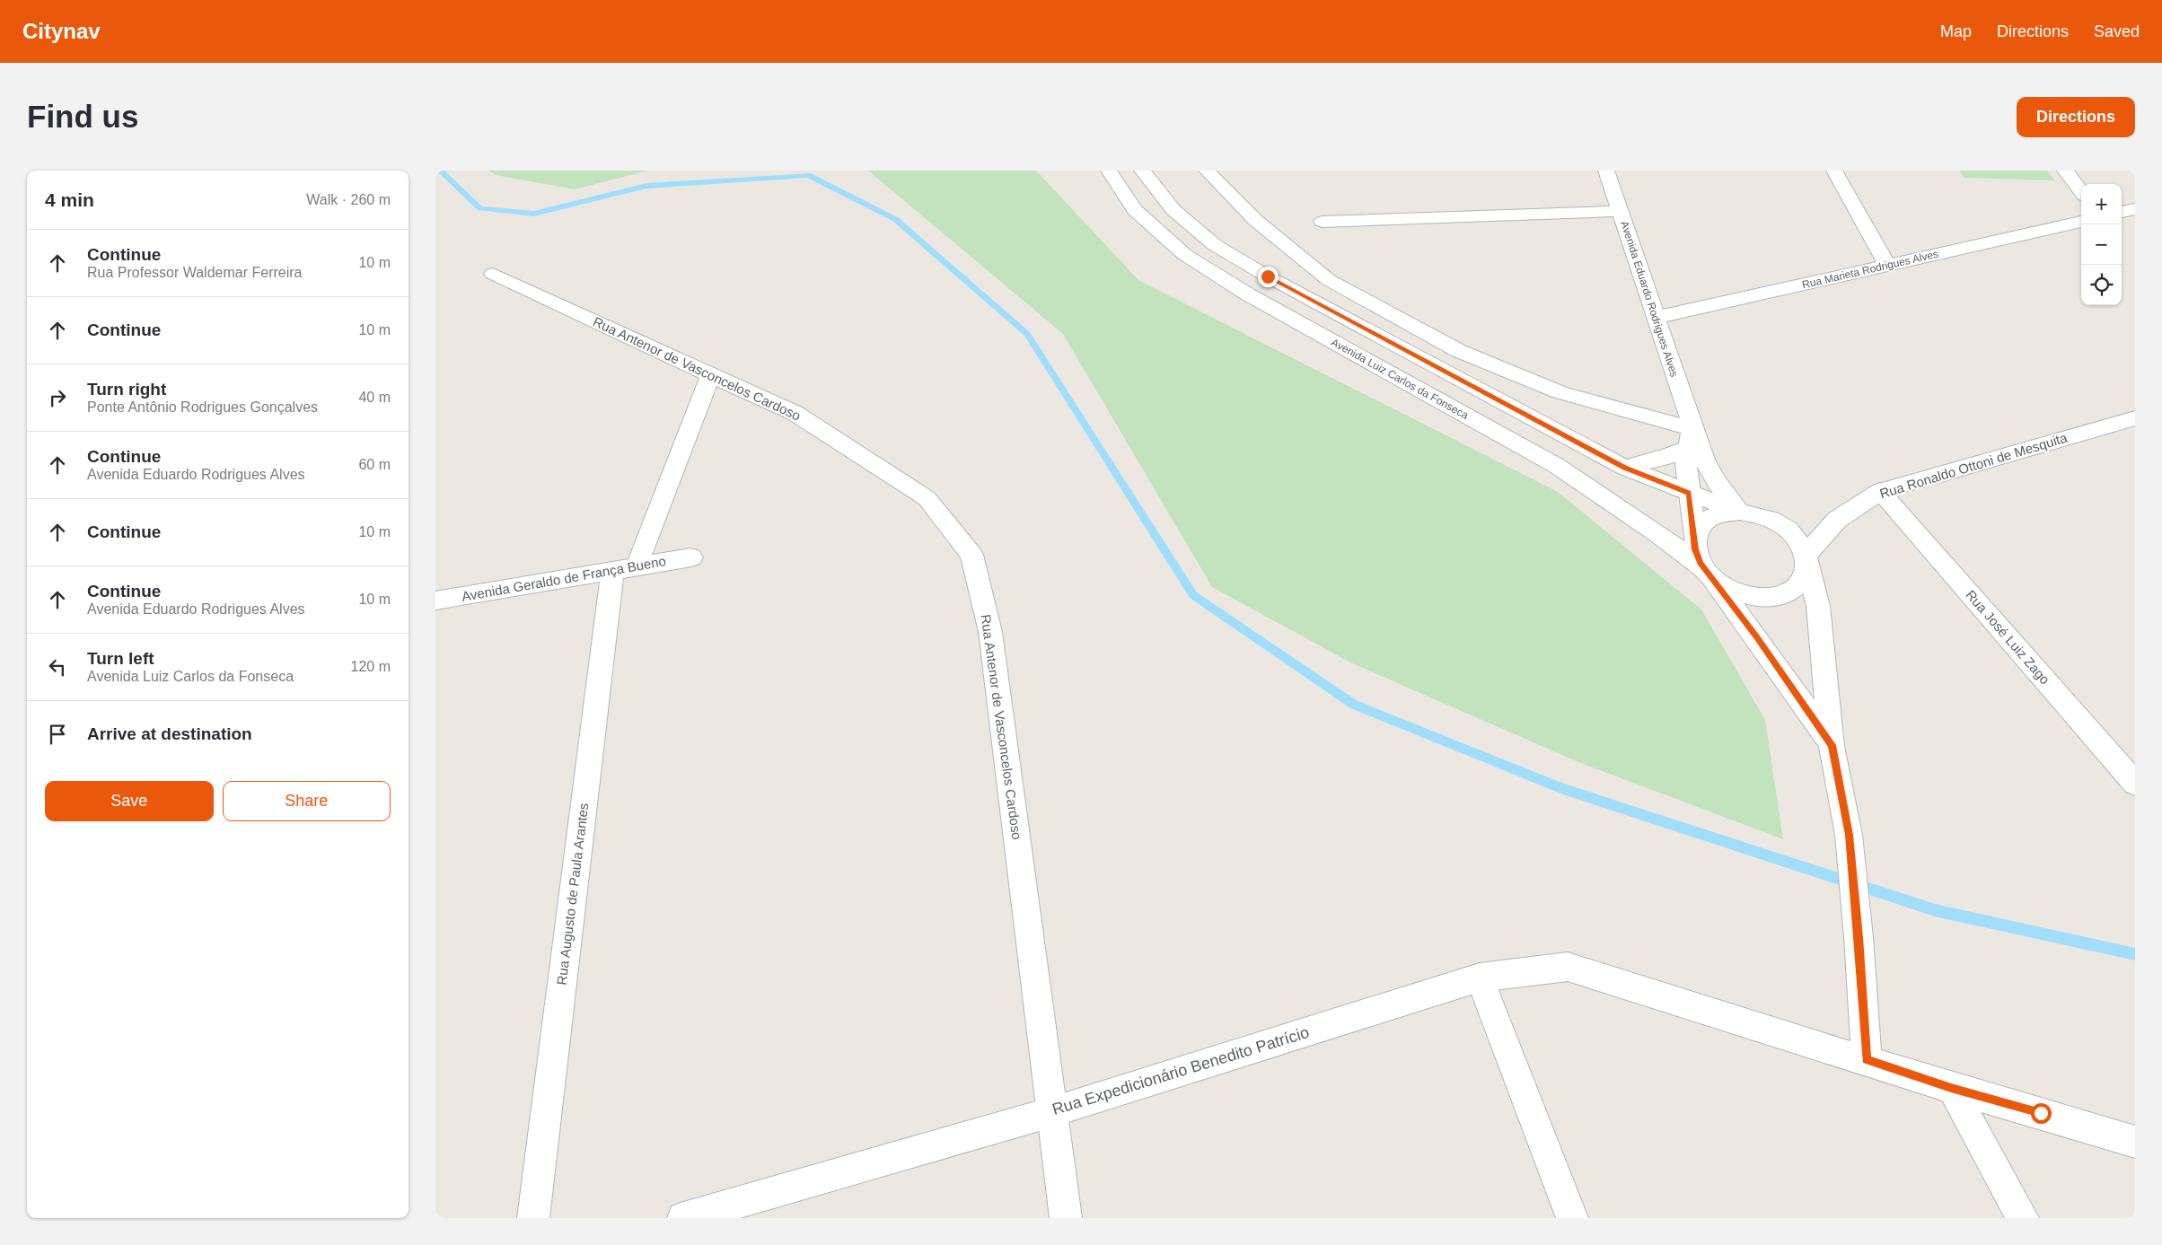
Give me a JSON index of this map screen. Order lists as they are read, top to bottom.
{
  "streets": {
    "street": [
      "Rua Marieta Rodrigues Alves",
      "Avenida Eduardo Rodrigues Alves",
      "Rua Antenor de Vasconcelos Cardoso",
      "Avenida Luiz Carlos da Fonseca",
      "Rua Ronaldo Ottoni de Mesquita",
      "Avenida Geraldo de França Bueno",
      "Rua José Luiz Zago",
      "Rua Augusto de Paula Arantes",
      "Rua Expedicionário Benedito Patrício"
    ]
  },
  "crossings": [
    ["Rua Marieta Rodrigues Alves", "Avenida Eduardo Rodrigues Alves"],
    ["Avenida Eduardo Rodrigues Alves", "Avenida Luiz Carlos da Fonseca"],
    ["Avenida Eduardo Rodrigues Alves", "Rua Ronaldo Ottoni de Mesquita"],
    ["Rua Antenor de Vasconcelos Cardoso", "Rua Augusto de Paula Arantes"],
    ["Rua Antenor de Vasconcelos Cardoso", "Rua Expedicionário Benedito Patrício"],
    ["Avenida Luiz Carlos da Fonseca", "Rua Ronaldo Ottoni de Mesquita"],
    ["Rua Ronaldo Ottoni de Mesquita", "Rua José Luiz Zago"],
    ["Avenida Geraldo de França Bueno", "Rua Augusto de Paula Arantes"]
  ],
  "page": {
    "header": "Citynav",
    "nav": ["Map", "Directions", "Saved"],
    "buttons": [
      "Directions",
      ["Save", "Share"]
    ],
    "title": "Find us",
    "heading": ["4 min", "Walk · 260 m"],
    "map_buttons": ["+", "−"],
    "list": [
      ["Continue", "Rua Professor Waldemar Ferreira", "10 m"],
      ["Continue", "10 m"],
      ["Turn right", "Ponte Antônio Rodrigues Gonçalves", "40 m"],
      ["Continue", "Avenida Eduardo Rodrigues Alves", "60 m"],
      ["Continue", "10 m"],
      ["Continue", "Avenida Eduardo Rodrigues Alves", "10 m"],
      ["Turn left", "Avenida Luiz Carlos da Fonseca", "120 m"],
      "Arrive at destination"
    ]
  }
}
